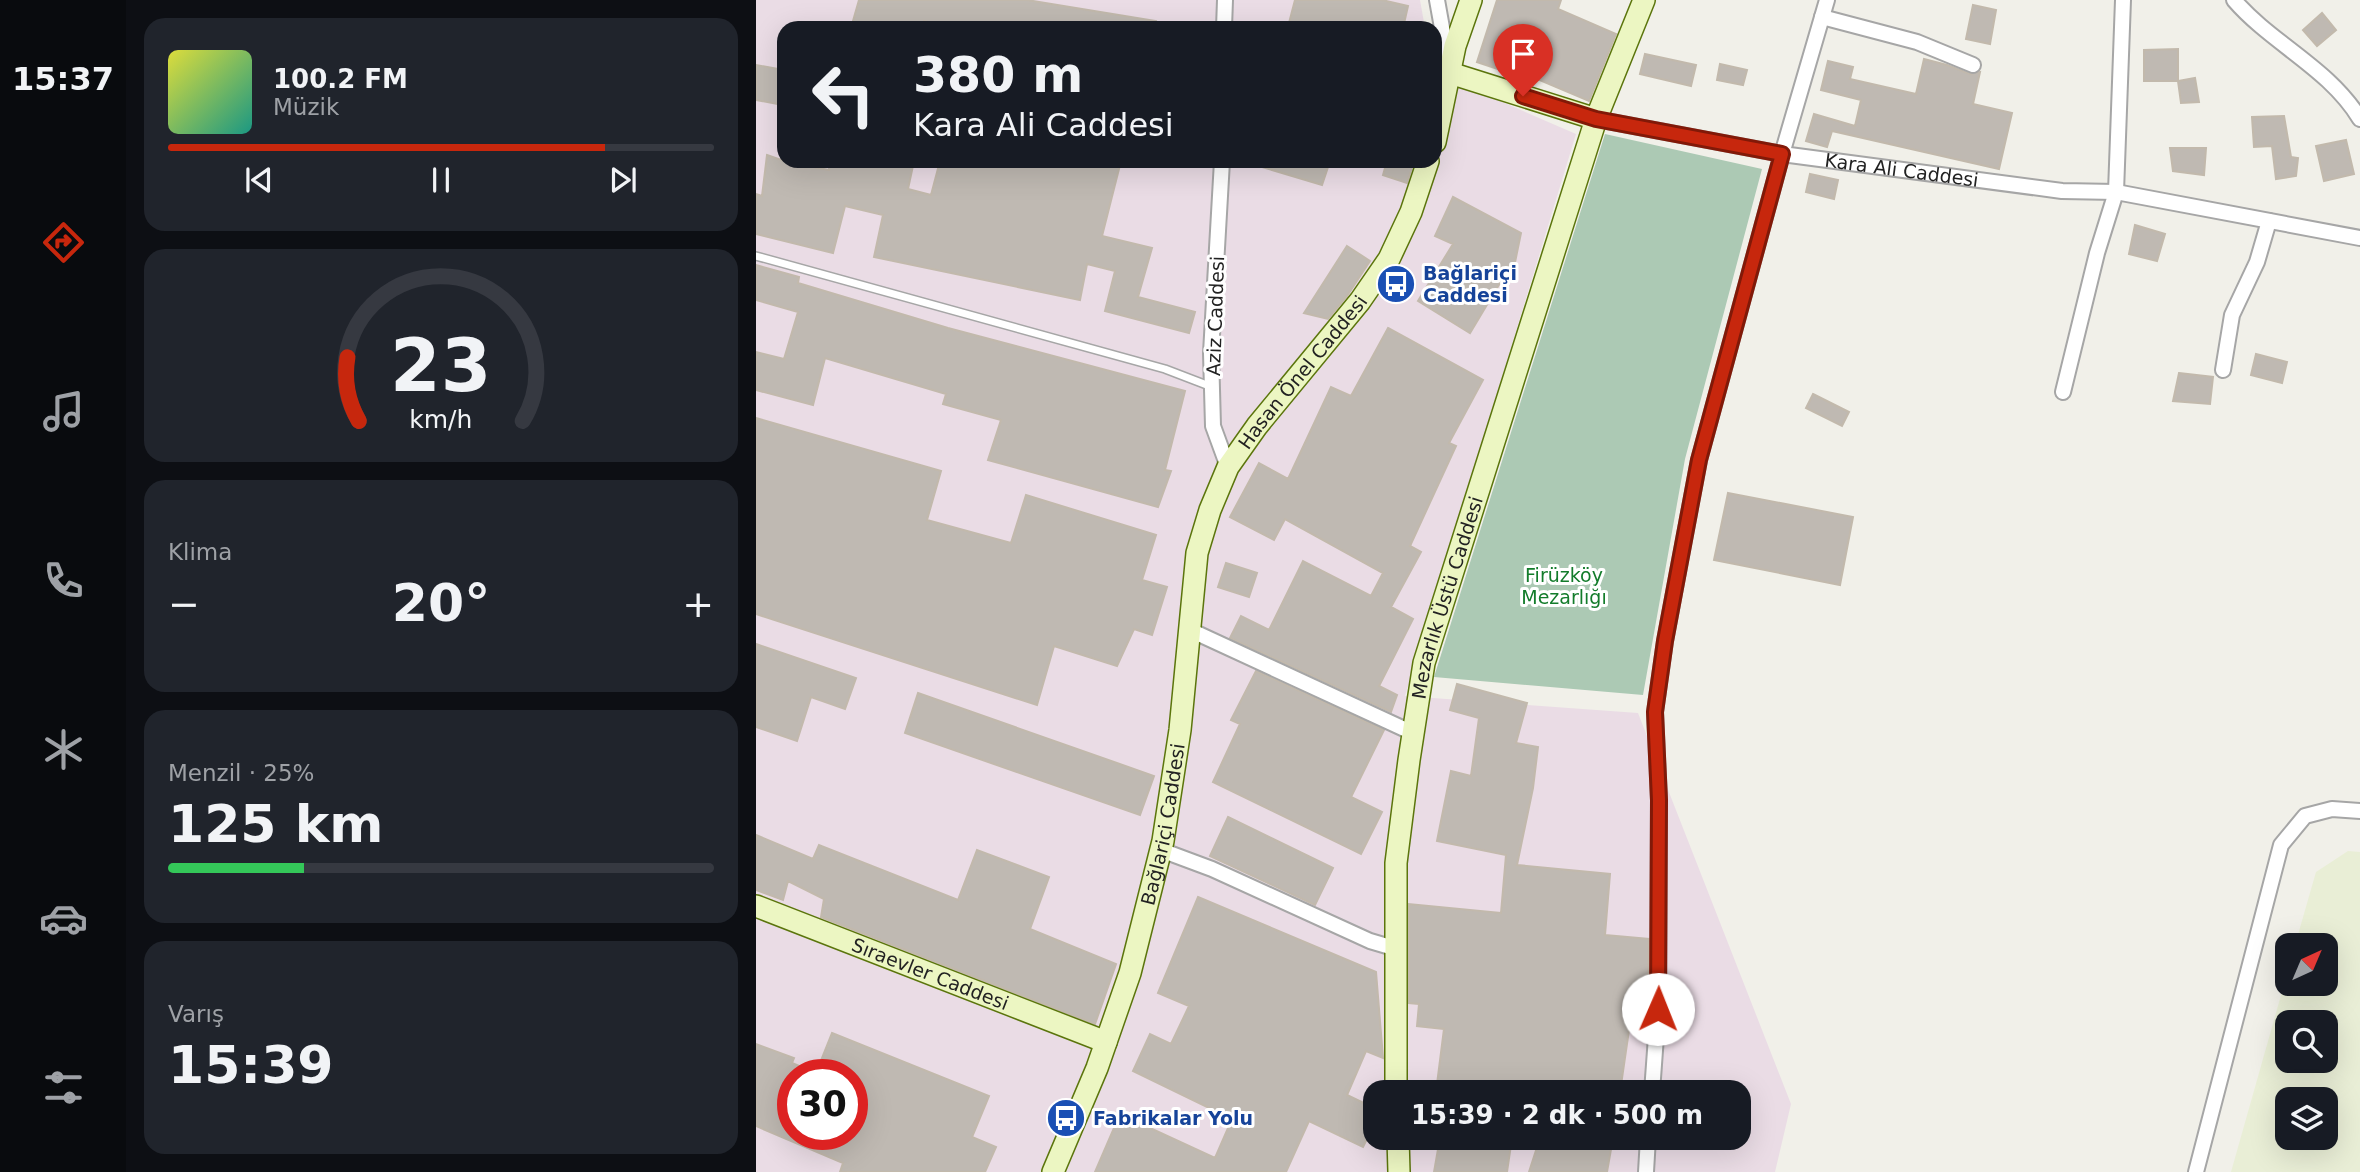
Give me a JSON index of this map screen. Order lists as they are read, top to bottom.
{
  "streets": {
    "street": [
      "Kara Ali Caddesi",
      "Aziz Caddesi",
      "Hasan Önel Caddesi",
      "Mezarlık Üstü Caddesi",
      "Bağlariçi Caddesi",
      "Sıraevler Caddesi"
    ]
  },
  "crossings": [
    ["Kara Ali Caddesi", "Mezarlık Üstü Caddesi"],
    ["Aziz Caddesi", "Hasan Önel Caddesi"],
    ["Aziz Caddesi", "Bağlariçi Caddesi"],
    ["Hasan Önel Caddesi", "Bağlariçi Caddesi"],
    ["Bağlariçi Caddesi", "Sıraevler Caddesi"]
  ],
  "parks": ["Firüzköy Mezarlığı"],
  "places": {
    "bus stop": ["Bağlariçi Caddesi", "Fabrikalar Yolu"]
  },
  "north": "top right",
  "page": {
    "tabs": "15:37",
    "turn": ["380 m", "Kara Ali Caddesi"],
    "song": ["100.2 FM", "Müzik"],
    "tile": [
      "Klima",
      ["Menzil · 25%", "125 km"],
      ["Varış", "15:39"]
    ],
    "heat": ["−", "20°", "+"],
    "limit": "30",
    "trip": "15:39 · 2 dk · 500 m",
    "gauge": ["23", "km/h"]
  }
}
